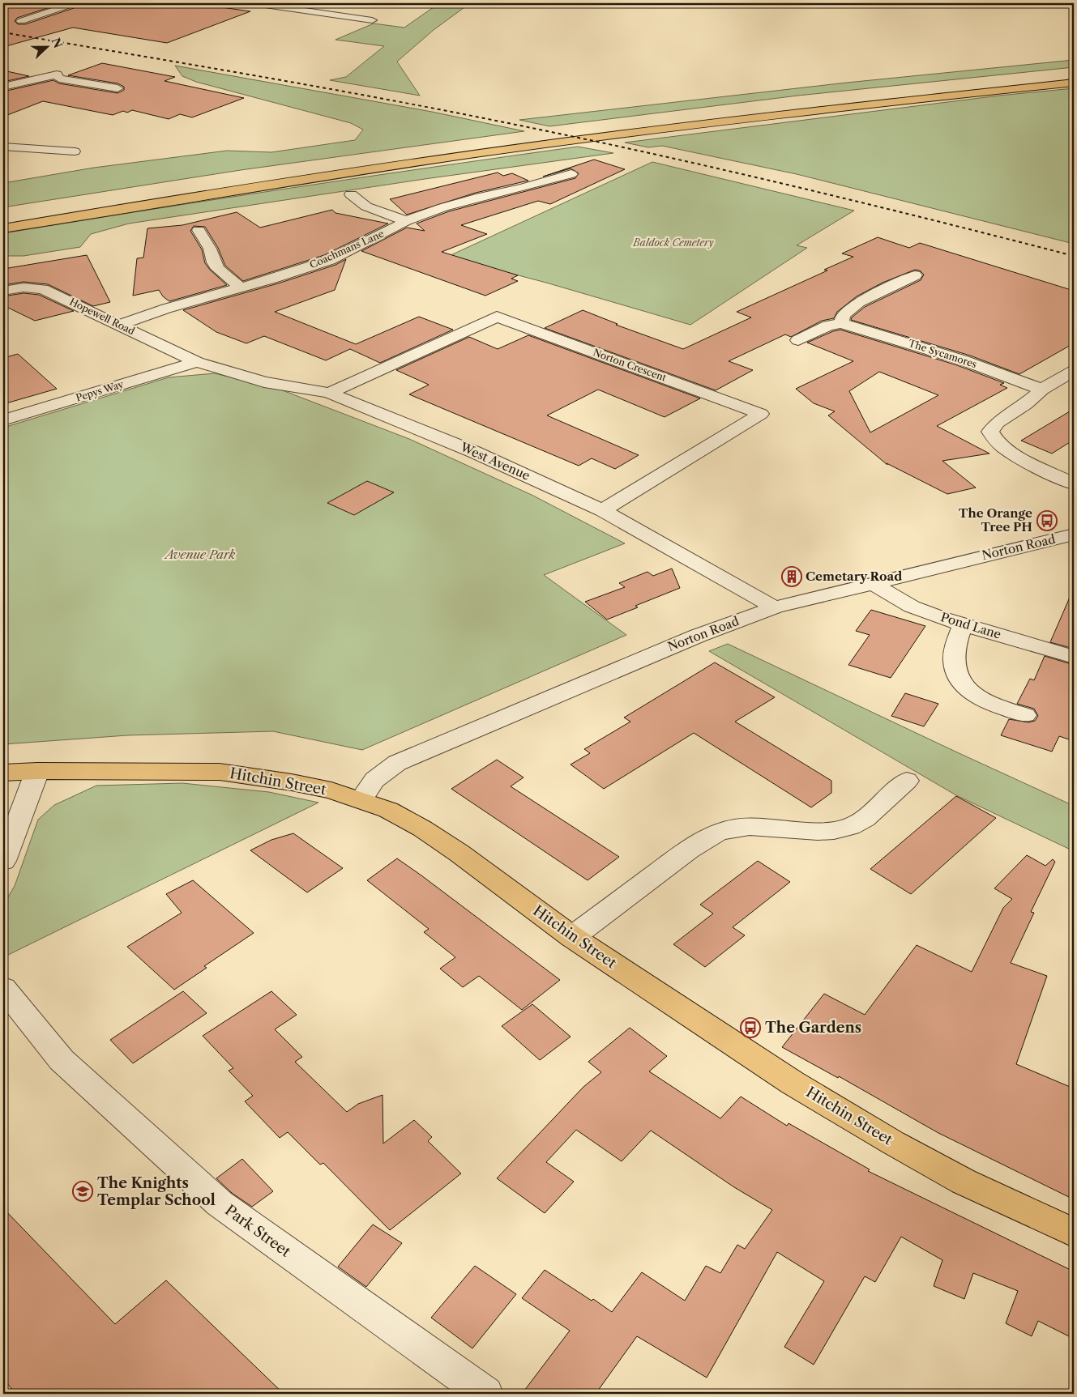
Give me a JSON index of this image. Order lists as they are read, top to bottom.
{
  "streets": {
    "main road": ["Hitchin Street"],
    "street": [
      "Coachmans Lane",
      "Hopewell Road",
      "The Sycamores",
      "Norton Crescent",
      "Pepys Way",
      "West Avenue",
      "Norton Road",
      "Pond Lane",
      "Park Street"
    ]
  },
  "crossings": [
    ["Coachmans Lane", "Hopewell Road"],
    ["Hopewell Road", "Pepys Way"],
    ["Hopewell Road", "West Avenue"],
    ["Norton Crescent", "West Avenue"],
    ["Pepys Way", "West Avenue"],
    ["West Avenue", "Norton Road"],
    ["Norton Road", "Pond Lane"],
    ["Norton Road", "Hitchin Street"]
  ],
  "parks": ["Baldock Cemetery", "Avenue Park"],
  "places": {
    "bus stop": ["The Orange Tree PH", "The Gardens"],
    "building": ["Cemetary Road"],
    "school or university": ["The Knights Templar School"]
  },
  "north": "right"
}
